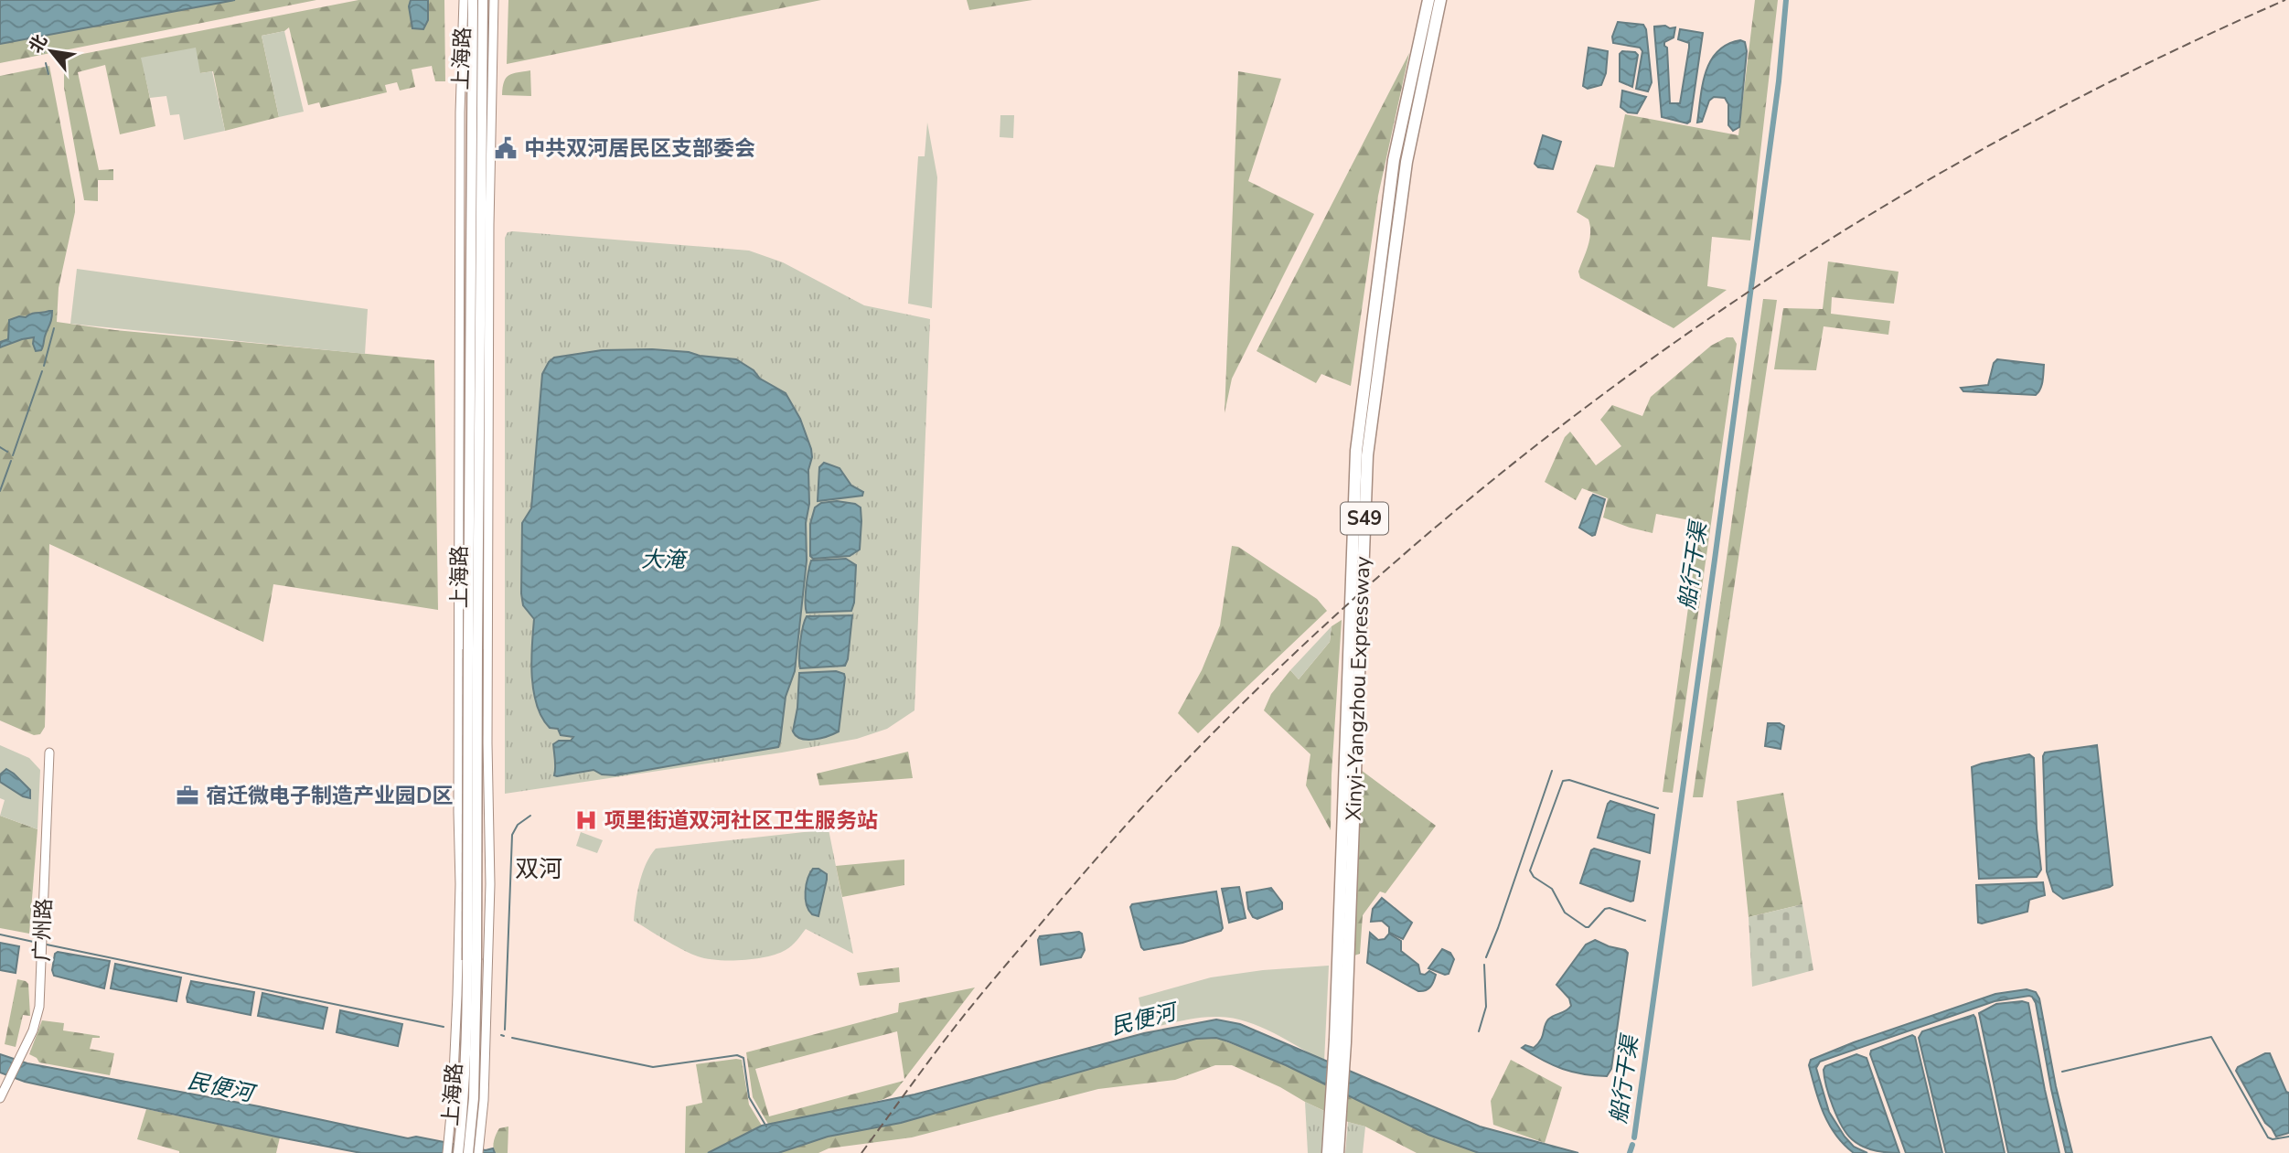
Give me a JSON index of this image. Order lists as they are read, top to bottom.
{
  "streets": {
    "highway": ["上海路", "S49", "Xinyi-Yangzhou Expressway"],
    "main road": ["广州路"]
  },
  "districts": ["双河"],
  "water": ["大淹", "船行干渠", "民便河"],
  "places": {
    "public building": ["中共双河居民区支部委会"],
    "office": ["宿迁微电子制造产业园D区"],
    "hospital": ["项里街道双河社区卫生服务站"]
  },
  "north": "top left"
}
